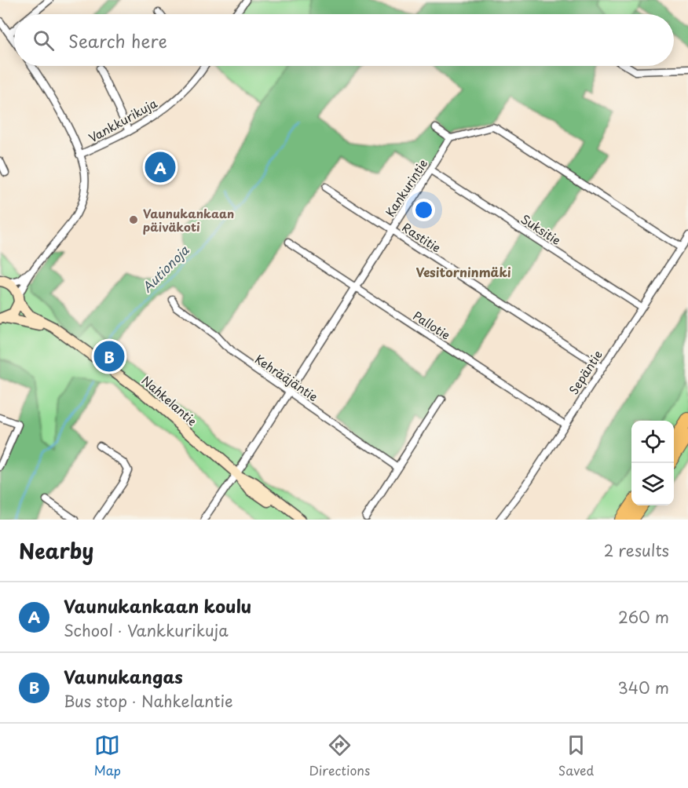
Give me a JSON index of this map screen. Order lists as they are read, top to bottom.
{
  "streets": {
    "main road": ["Nahkelantie"],
    "street": [
      "Vankkurikuja",
      "Kankurintie",
      "Suksitie",
      "Rastitie",
      "Pallotie",
      "Sepäntie",
      "Kehrääjäntie"
    ]
  },
  "crossings": [
    ["Kankurintie", "Suksitie"],
    ["Kankurintie", "Rastitie"],
    ["Kankurintie", "Pallotie"],
    ["Kankurintie", "Kehrääjäntie"],
    ["Kankurintie", "Nahkelantie"],
    ["Suksitie", "Sepäntie"],
    ["Rastitie", "Sepäntie"],
    ["Pallotie", "Sepäntie"]
  ],
  "districts": ["Vesitorninmäki"],
  "water": ["Autionoja"],
  "places": ["Vaunukankaan päiväkoti"],
  "page": {
    "search": "Search here",
    "pins": ["A", "B"],
    "heading": ["Nearby", "2 results"],
    "list": [
      {
        "mark": "A",
        "name": "Vaunukankaan koulu",
        "note": "School · Vankkurikuja",
        "value": "260 m"
      },
      {
        "mark": "B",
        "name": "Vaunukangas",
        "note": "Bus stop · Nahkelantie",
        "value": "340 m"
      }
    ],
    "nav": ["Map", "Directions", "Saved"]
  }
}
